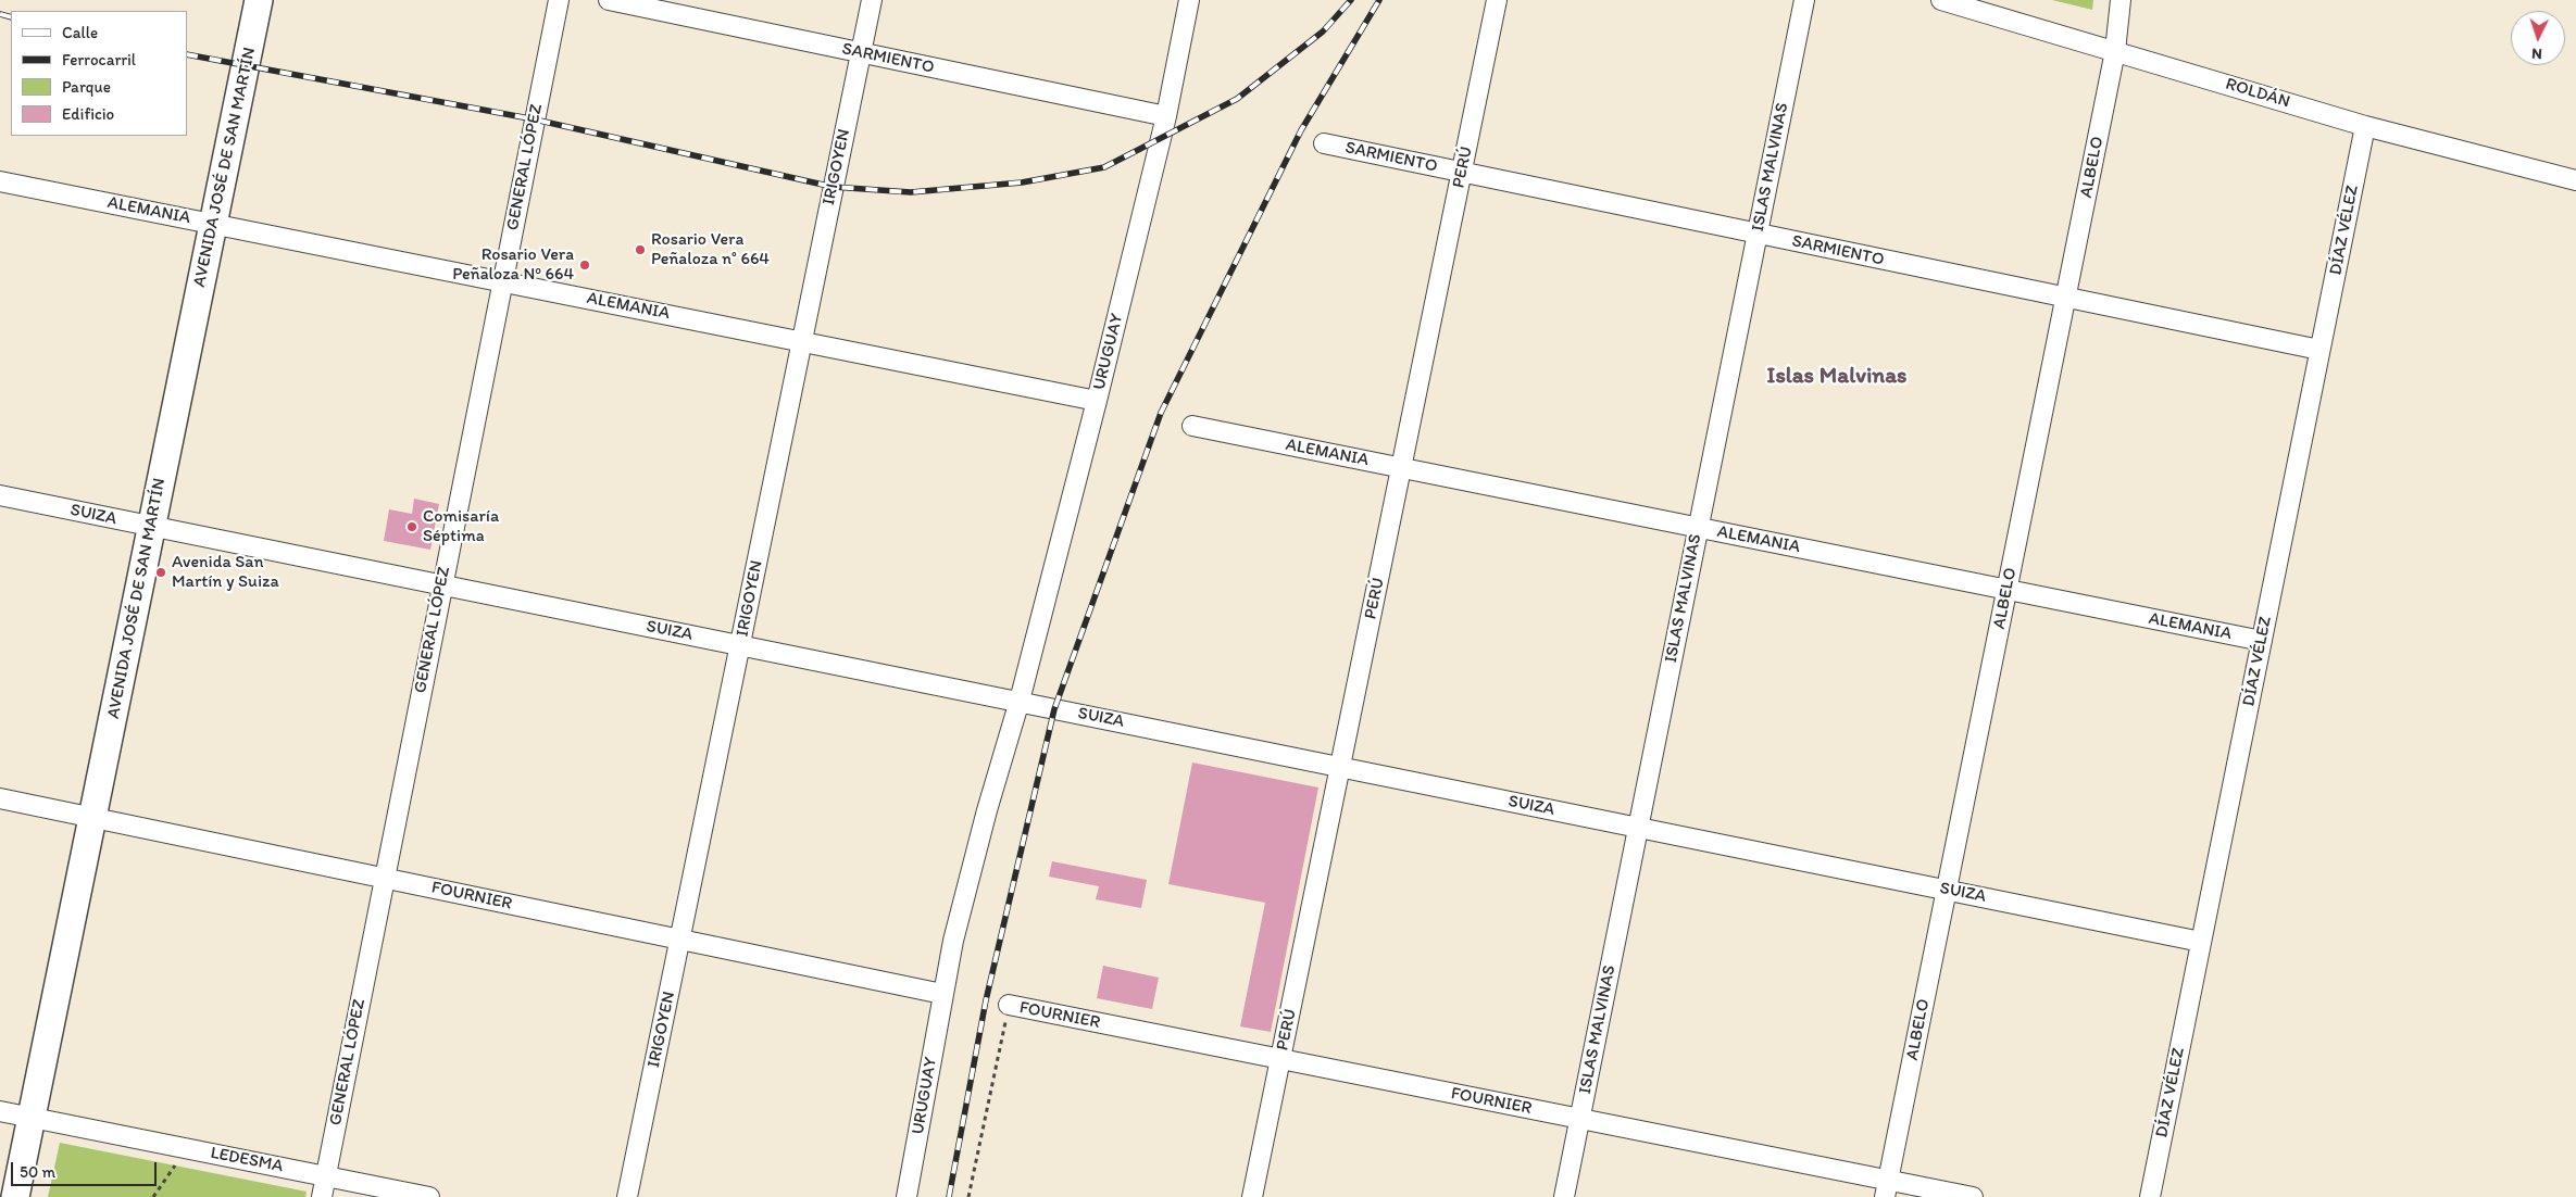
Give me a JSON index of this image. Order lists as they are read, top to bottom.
{
  "streets": {
    "main road": ["AVENIDA JOSÉ DE SAN MARTÍN"],
    "street": [
      "SARMIENTO",
      "ROLDÁN",
      "GENERAL LÓPEZ",
      "IRIGOYEN",
      "PERÚ",
      "ISLAS MALVINAS",
      "ALBELO",
      "ALEMANIA",
      "DÍAZ VÉLEZ",
      "URUGUAY",
      "SUIZA",
      "FOURNIER",
      "LEDESMA"
    ]
  },
  "crossings": [
    ["SARMIENTO", "IRIGOYEN"],
    ["SARMIENTO", "PERÚ"],
    ["SARMIENTO", "ISLAS MALVINAS"],
    ["SARMIENTO", "ALBELO"],
    ["SARMIENTO", "DÍAZ VÉLEZ"],
    ["SARMIENTO", "URUGUAY"],
    ["ROLDÁN", "ALBELO"],
    ["ROLDÁN", "DÍAZ VÉLEZ"],
    ["AVENIDA JOSÉ DE SAN MARTÍN", "ALEMANIA"],
    ["AVENIDA JOSÉ DE SAN MARTÍN", "SUIZA"],
    ["AVENIDA JOSÉ DE SAN MARTÍN", "FOURNIER"],
    ["AVENIDA JOSÉ DE SAN MARTÍN", "LEDESMA"],
    ["GENERAL LÓPEZ", "ALEMANIA"],
    ["GENERAL LÓPEZ", "SUIZA"],
    ["GENERAL LÓPEZ", "FOURNIER"],
    ["GENERAL LÓPEZ", "LEDESMA"],
    ["IRIGOYEN", "ALEMANIA"],
    ["IRIGOYEN", "SUIZA"],
    ["IRIGOYEN", "FOURNIER"],
    ["PERÚ", "ALEMANIA"],
    ["PERÚ", "SUIZA"],
    ["PERÚ", "FOURNIER"],
    ["ISLAS MALVINAS", "ALEMANIA"],
    ["ISLAS MALVINAS", "SUIZA"],
    ["ISLAS MALVINAS", "FOURNIER"],
    ["ALBELO", "ALEMANIA"],
    ["ALBELO", "SUIZA"],
    ["ALBELO", "FOURNIER"],
    ["ALEMANIA", "DÍAZ VÉLEZ"],
    ["ALEMANIA", "URUGUAY"],
    ["DÍAZ VÉLEZ", "SUIZA"],
    ["URUGUAY", "SUIZA"],
    ["URUGUAY", "FOURNIER"]
  ],
  "districts": ["Islas Malvinas"],
  "places": [
    "Rosario Vera Peñaloza n° 664",
    "Rosario Vera Peñaloza Nº 664",
    "Comisaría Séptima",
    "Avenida San Martín y Suiza"
  ],
  "legend": [
    "Calle",
    "Ferrocarril",
    "Parque",
    "Edificio"
  ],
  "scale_bar": "50 m",
  "north": "bottom"
}
